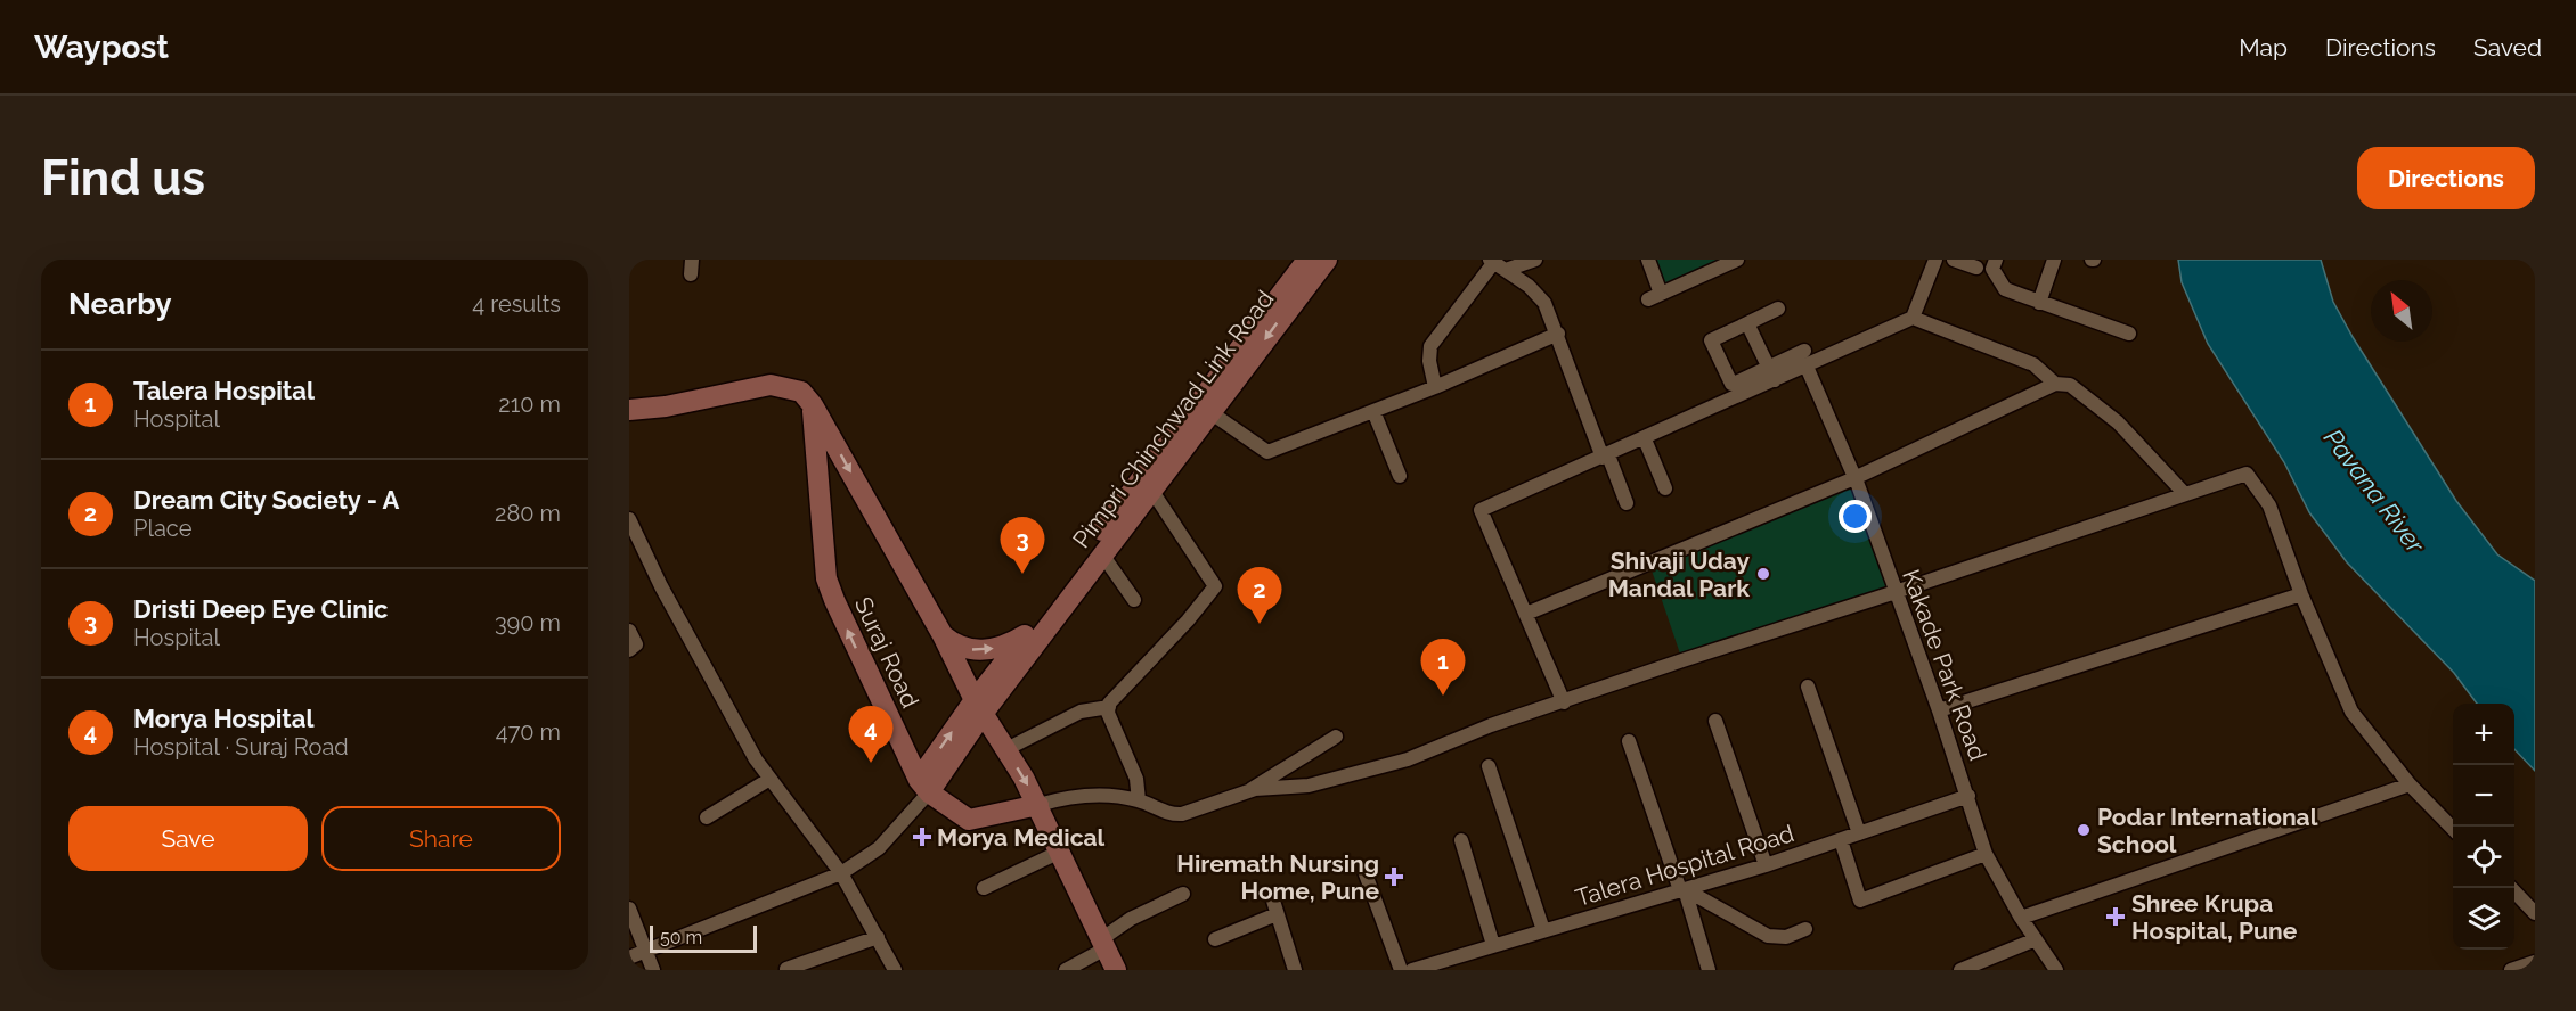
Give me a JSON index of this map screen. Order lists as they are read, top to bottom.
{
  "streets": {
    "main road": ["Pimpri Chinchwad Link Road", "Suraj Road"],
    "street": ["Kakade Park Road", "Talera Hospital Road"]
  },
  "crossings": [
    ["Pimpri Chinchwad Link Road", "Suraj Road"],
    ["Kakade Park Road", "Talera Hospital Road"]
  ],
  "water": ["Pavana River"],
  "places": {
    "other": ["Shivaji Uday Mandal Park", "Podar International School"],
    "health": ["Morya Medical", "Hiremath Nursing Home, Pune", "Shree Krupa Hospital, Pune"]
  },
  "scale_bar": "50 m",
  "north": "top left",
  "page": {
    "header": "Waypost",
    "nav": ["Map", "Directions", "Saved"],
    "buttons": [
      "Directions",
      ["Save", "Share"]
    ],
    "title": "Find us",
    "heading": ["Nearby", "4 results"],
    "list": [
      {
        "mark": "1",
        "name": "Talera Hospital",
        "note": "Hospital",
        "value": "210 m"
      },
      {
        "mark": "2",
        "name": "Dream City Society - A",
        "note": "Place",
        "value": "280 m"
      },
      {
        "mark": "3",
        "name": "Dristi Deep Eye Clinic",
        "note": "Hospital",
        "value": "390 m"
      },
      {
        "mark": "4",
        "name": "Morya Hospital",
        "note": "Hospital · Suraj Road",
        "value": "470 m"
      }
    ],
    "pins": [
      "3",
      "2",
      "1",
      "4"
    ],
    "map_buttons": ["+", "−"],
    "scale": "50 m"
  }
}
